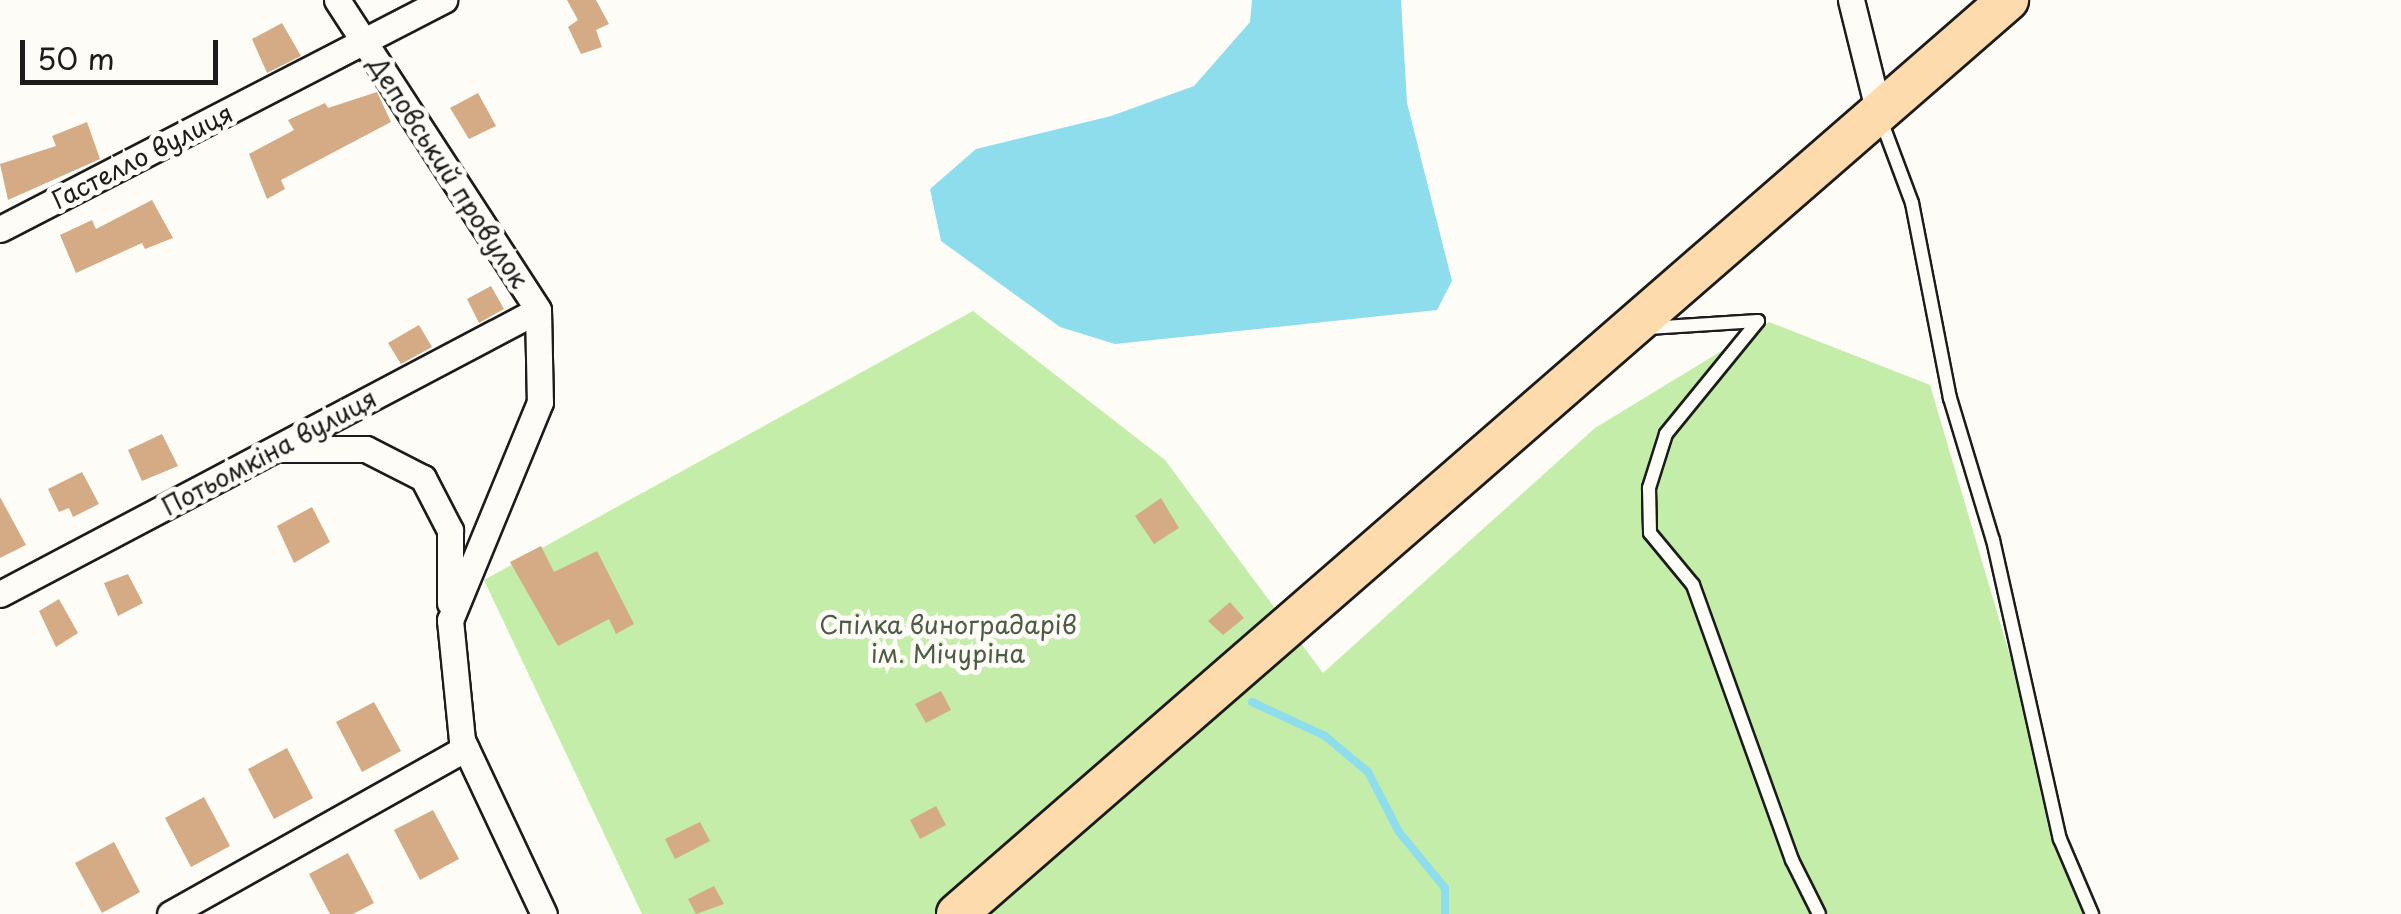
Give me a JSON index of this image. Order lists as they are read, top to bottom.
{
  "streets": {
    "street": ["Гастелло вулиця", "Деповський провулок", "Потьомкіна вулиця"]
  },
  "crossings": [
    ["Гастелло вулиця", "Деповський провулок"],
    ["Деповський провулок", "Потьомкіна вулиця"]
  ],
  "parks": ["Спілка виноградарів ім. Мічуріна"],
  "scale_bar": "50 m"
}
